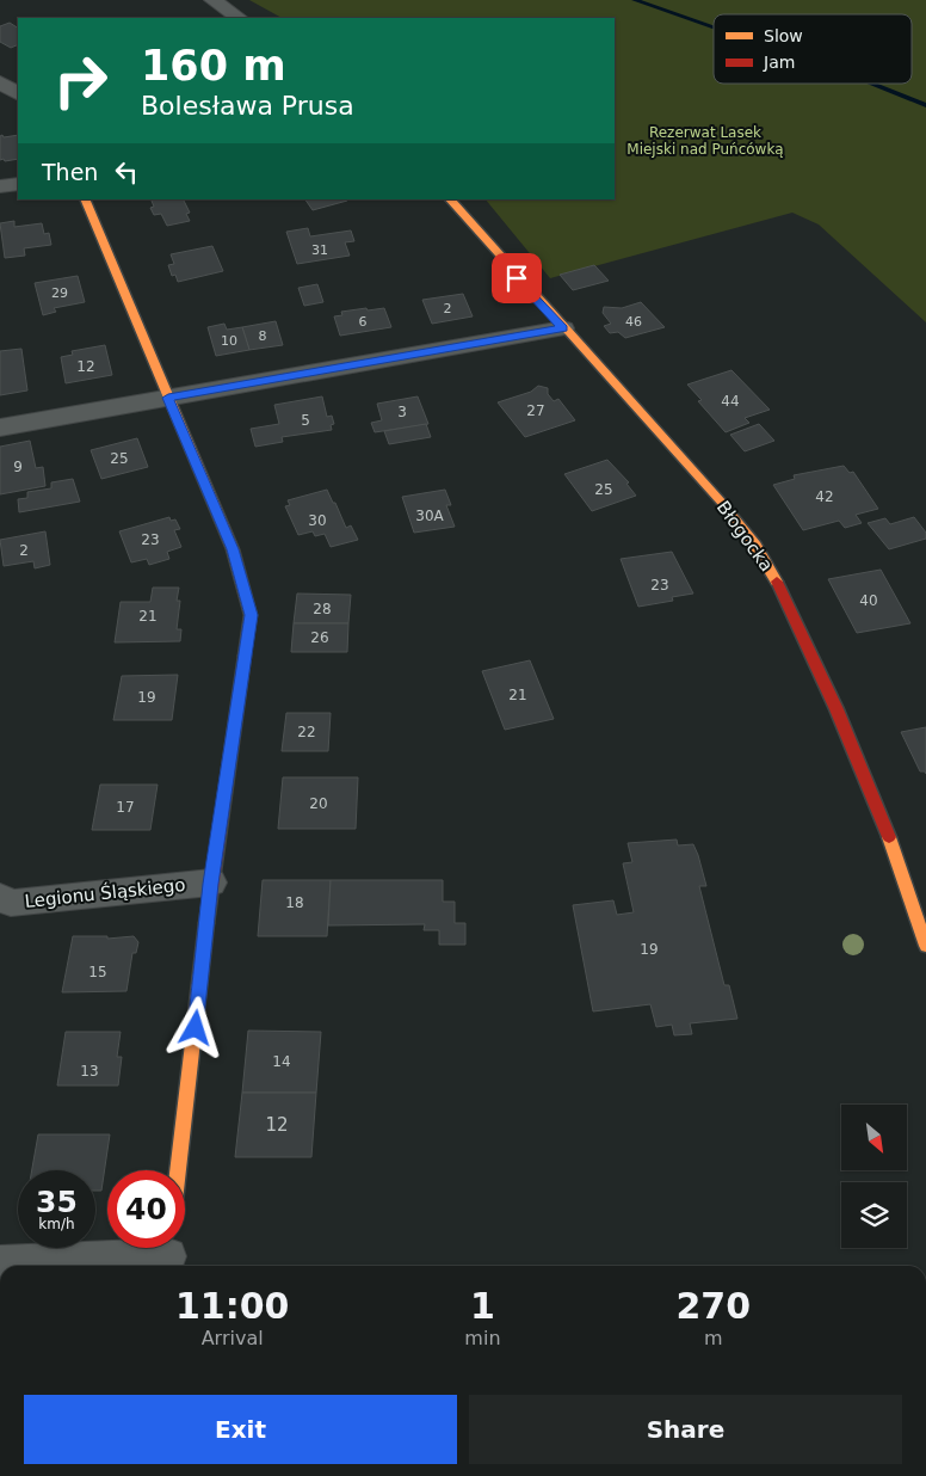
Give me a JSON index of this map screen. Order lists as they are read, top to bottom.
{
  "streets": {
    "street": ["Błogocka", "Legionu Śląskiego"]
  },
  "parks": ["Rezerwat Lasek Miejski nad Puńcówką"],
  "house_numbers": [
    "31",
    "29",
    "2",
    "6",
    "46",
    "8",
    "10",
    "12",
    "44",
    "27",
    "3",
    "5",
    "25",
    "9",
    "25",
    "42",
    "30A",
    "30",
    "23",
    "2",
    "23",
    "40",
    "28",
    "21",
    "26",
    "21",
    "19",
    "22",
    "20",
    "17",
    "18",
    "19",
    "15",
    "14",
    "13",
    "12"
  ],
  "legend": ["Slow", "Jam"],
  "north": "bottom right",
  "page": {
    "turn": ["160 m", "Bolesława Prusa"],
    "then": "Then",
    "speed": "35 km/h",
    "limit": "40",
    "eta": [
      "11:00",
      "Arrival",
      "1",
      "min",
      "270",
      "m"
    ],
    "buttons": ["Exit", "Share"]
  }
}
